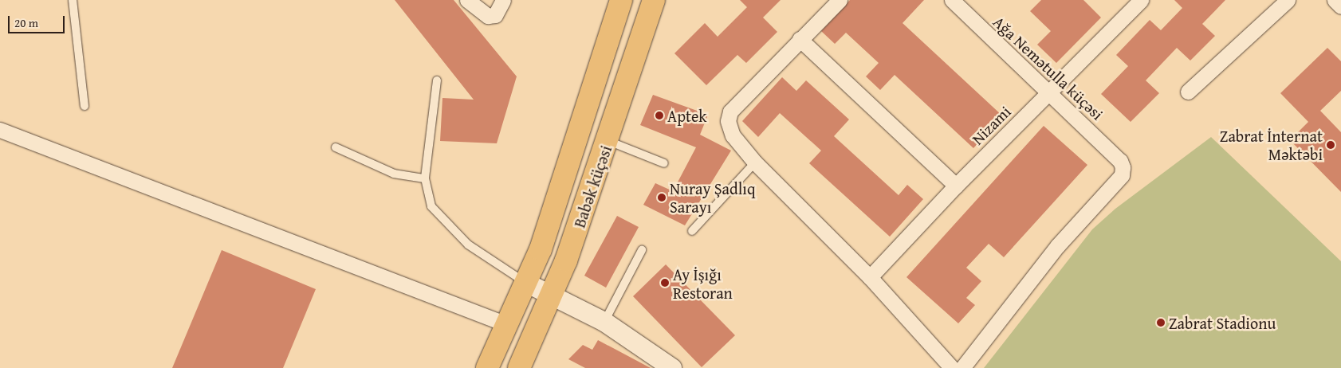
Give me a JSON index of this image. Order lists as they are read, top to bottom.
{
  "streets": {
    "main road": ["Babək küçəsi"],
    "street": ["Ağa Nemətulla küçəsi", "Nizami"]
  },
  "crossings": [
    ["Ağa Nemətulla küçəsi", "Nizami"]
  ],
  "places": [
    "Aptek",
    "Zabrat İnternat Məktəbi",
    "Nuray Şadlıq Sarayı",
    "Ay İşığı Restoran",
    "Zabrat Stadionu"
  ],
  "scale_bar": "20 m"
}
